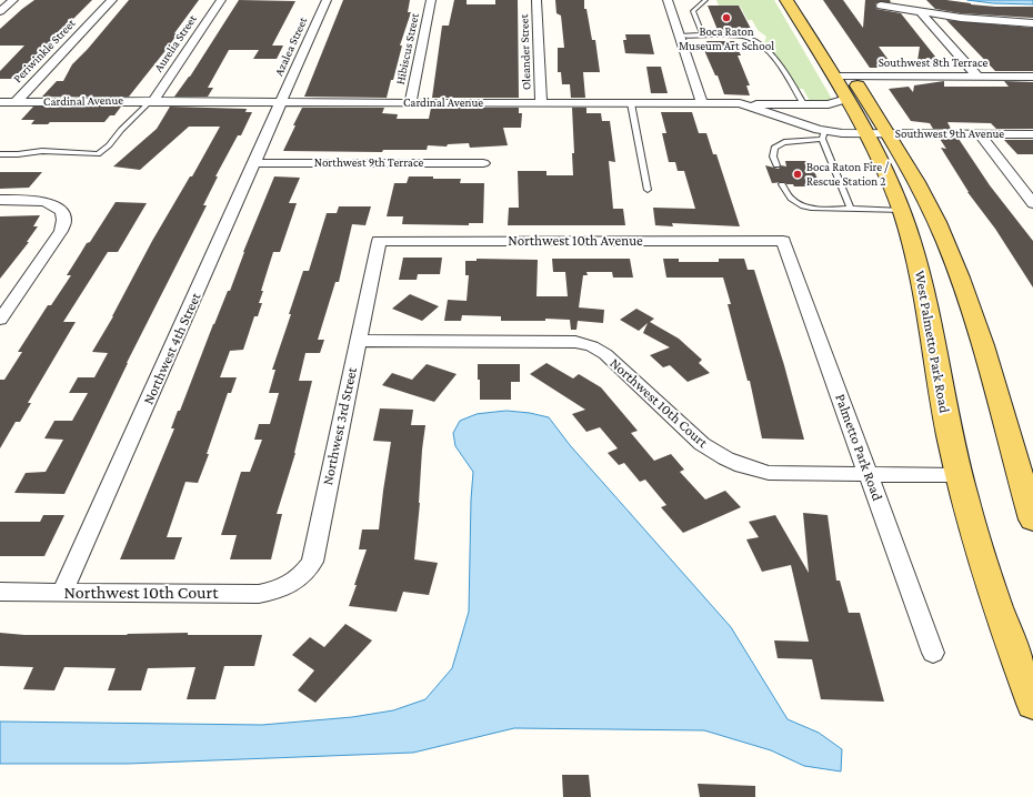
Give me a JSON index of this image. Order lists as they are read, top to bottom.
{
  "streets": {
    "main road": ["West Palmetto Park Road"],
    "street": [
      "Aurelia Street",
      "Azalea Street",
      "Hibiscus Street",
      "Periwinkle Street",
      "Oleander Street",
      "Southwest 8th Terrace",
      "Cardinal Avenue",
      "Southwest 9th Avenue",
      "Northwest 9th Terrace",
      "Northwest 10th Avenue",
      "Northwest 4th Street",
      "Northwest 10th Court",
      "Northwest 3rd Street",
      "Palmetto Park Road"
    ]
  },
  "crossings": [
    ["Aurelia Street", "Cardinal Avenue"],
    ["Azalea Street", "Cardinal Avenue"],
    ["Azalea Street", "Northwest 4th Street"],
    ["Hibiscus Street", "Cardinal Avenue"],
    ["Periwinkle Street", "Cardinal Avenue"],
    ["Oleander Street", "Cardinal Avenue"],
    ["Southwest 8th Terrace", "West Palmetto Park Road"],
    ["Cardinal Avenue", "Southwest 9th Avenue"],
    ["Cardinal Avenue", "West Palmetto Park Road"],
    ["Cardinal Avenue", "Northwest 4th Street"],
    ["Southwest 9th Avenue", "West Palmetto Park Road"],
    ["Northwest 9th Terrace", "Northwest 4th Street"],
    ["Northwest 10th Avenue", "Northwest 3rd Street"],
    ["Northwest 10th Avenue", "Palmetto Park Road"],
    ["West Palmetto Park Road", "Northwest 10th Court"],
    ["Northwest 4th Street", "Northwest 10th Court"],
    ["Northwest 10th Court", "Northwest 3rd Street"],
    ["Northwest 10th Court", "Palmetto Park Road"]
  ],
  "places": ["Boca Raton Museum Art School", "Boca Raton Fire / Rescue Station 2"]
}
